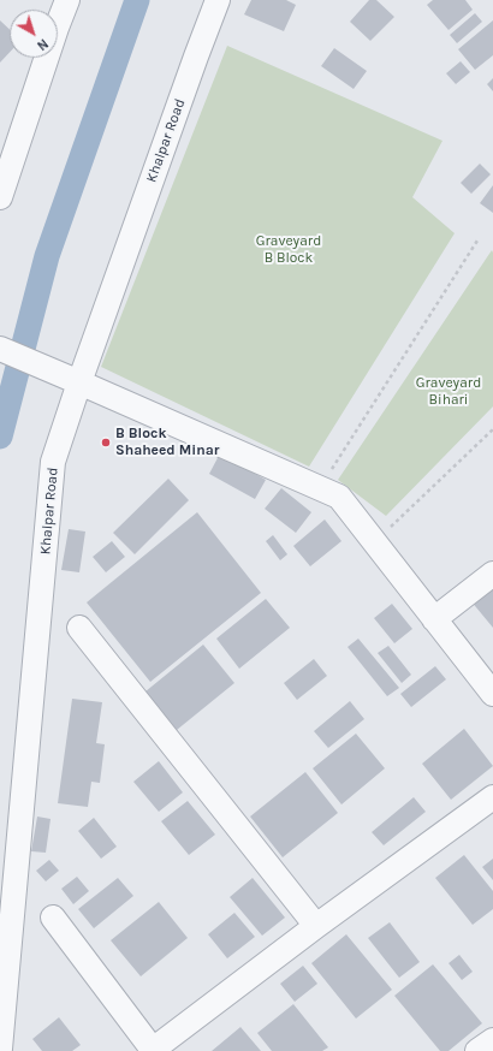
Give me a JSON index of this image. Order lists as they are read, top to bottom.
{
  "streets": {
    "street": ["Khalpar Road"]
  },
  "parks": ["Graveyard B Block", "Graveyard Bihari"],
  "places": ["B Block Shaheed Minar"],
  "north": "bottom right"
}
